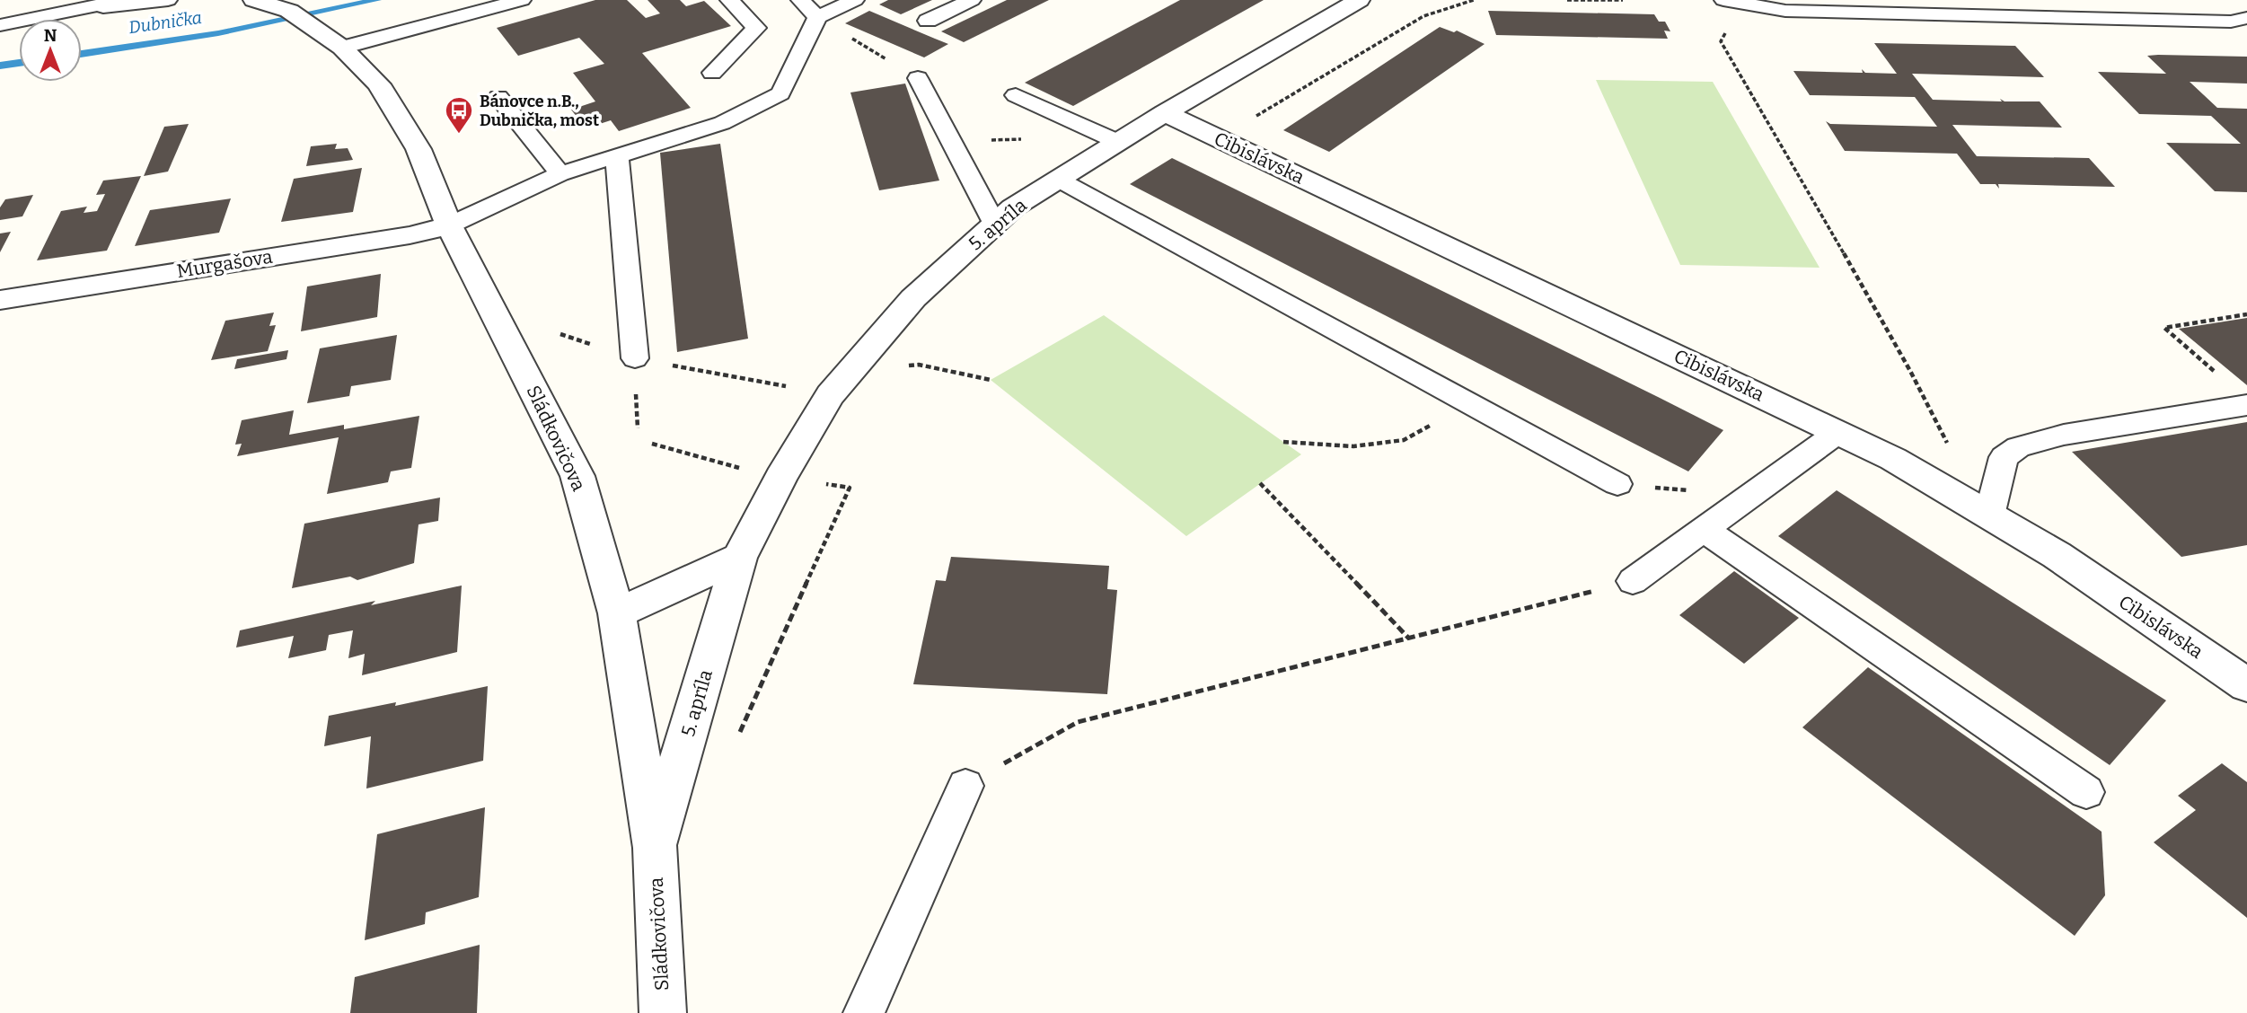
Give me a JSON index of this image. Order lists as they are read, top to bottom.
{
  "streets": {
    "street": [
      "Cibislávska",
      "5. apríla",
      "Murgašova",
      "Sládkovičova"
    ]
  },
  "crossings": [
    ["Cibislávska", "5. apríla"],
    ["5. apríla", "Sládkovičova"],
    ["Murgašova", "Sládkovičova"]
  ],
  "water": ["Dubnička"],
  "places": {
    "bus stop": ["Bánovce n.B., Dubnička, most"]
  },
  "north": "top"
}
